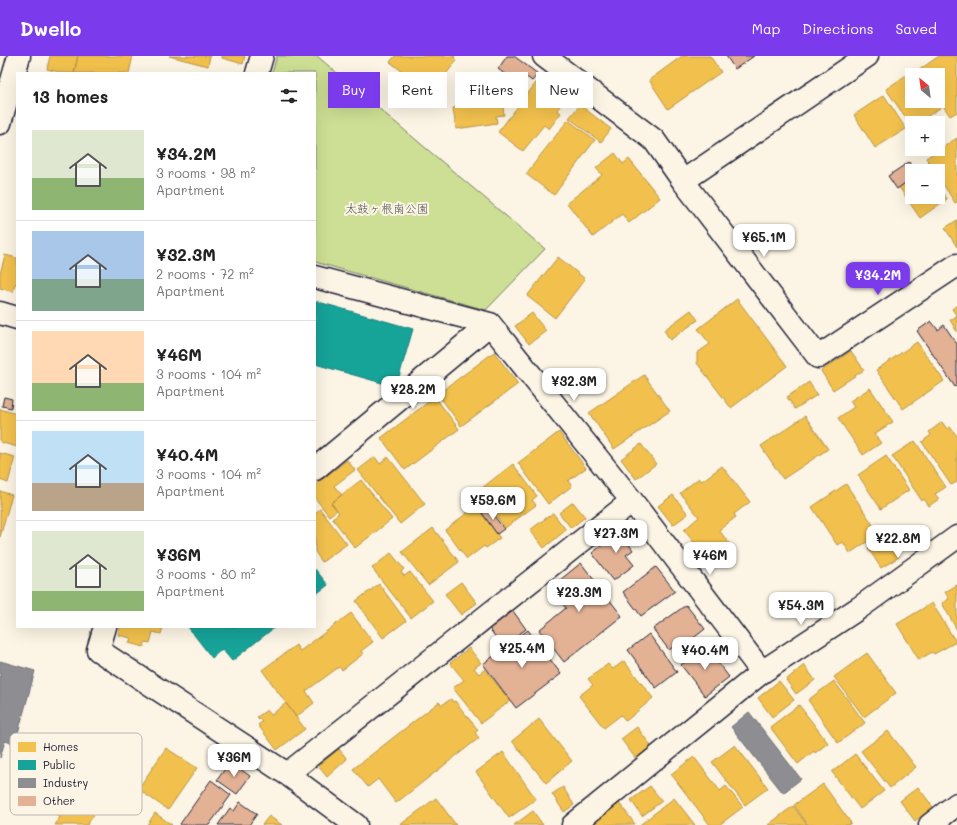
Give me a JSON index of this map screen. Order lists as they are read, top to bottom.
{
  "parks": ["太鼓ヶ根南公園"],
  "legend": [
    "Homes",
    "Public",
    "Industry",
    "Other"
  ],
  "north": "top left",
  "page": {
    "header": "Dwello",
    "nav": ["Map", "Directions", "Saved"],
    "map_buttons": ["+", "−"],
    "chip": [
      "Buy",
      "Rent",
      "Filters",
      "New"
    ],
    "heading": "13 homes",
    "list": [
      {
        "name": "¥34.2M",
        "note": "3 rooms · 98 m² · Apartment"
      },
      {
        "name": "¥32.3M",
        "note": "2 rooms · 72 m² · Apartment"
      },
      {
        "name": "¥46M",
        "note": "3 rooms · 104 m² · Apartment"
      },
      {
        "name": "¥40.4M",
        "note": "3 rooms · 104 m² · Apartment"
      },
      {
        "name": "¥36M",
        "note": "3 rooms · 80 m² · Apartment"
      }
    ],
    "price": [
      "¥65.1M",
      "¥34.2M",
      "¥32.3M",
      "¥28.2M",
      "¥59.6M",
      "¥27.3M",
      "¥22.8M",
      "¥46M",
      "¥23.3M",
      "¥54.3M",
      "¥25.4M",
      "¥40.4M",
      "¥36M"
    ]
  }
}
